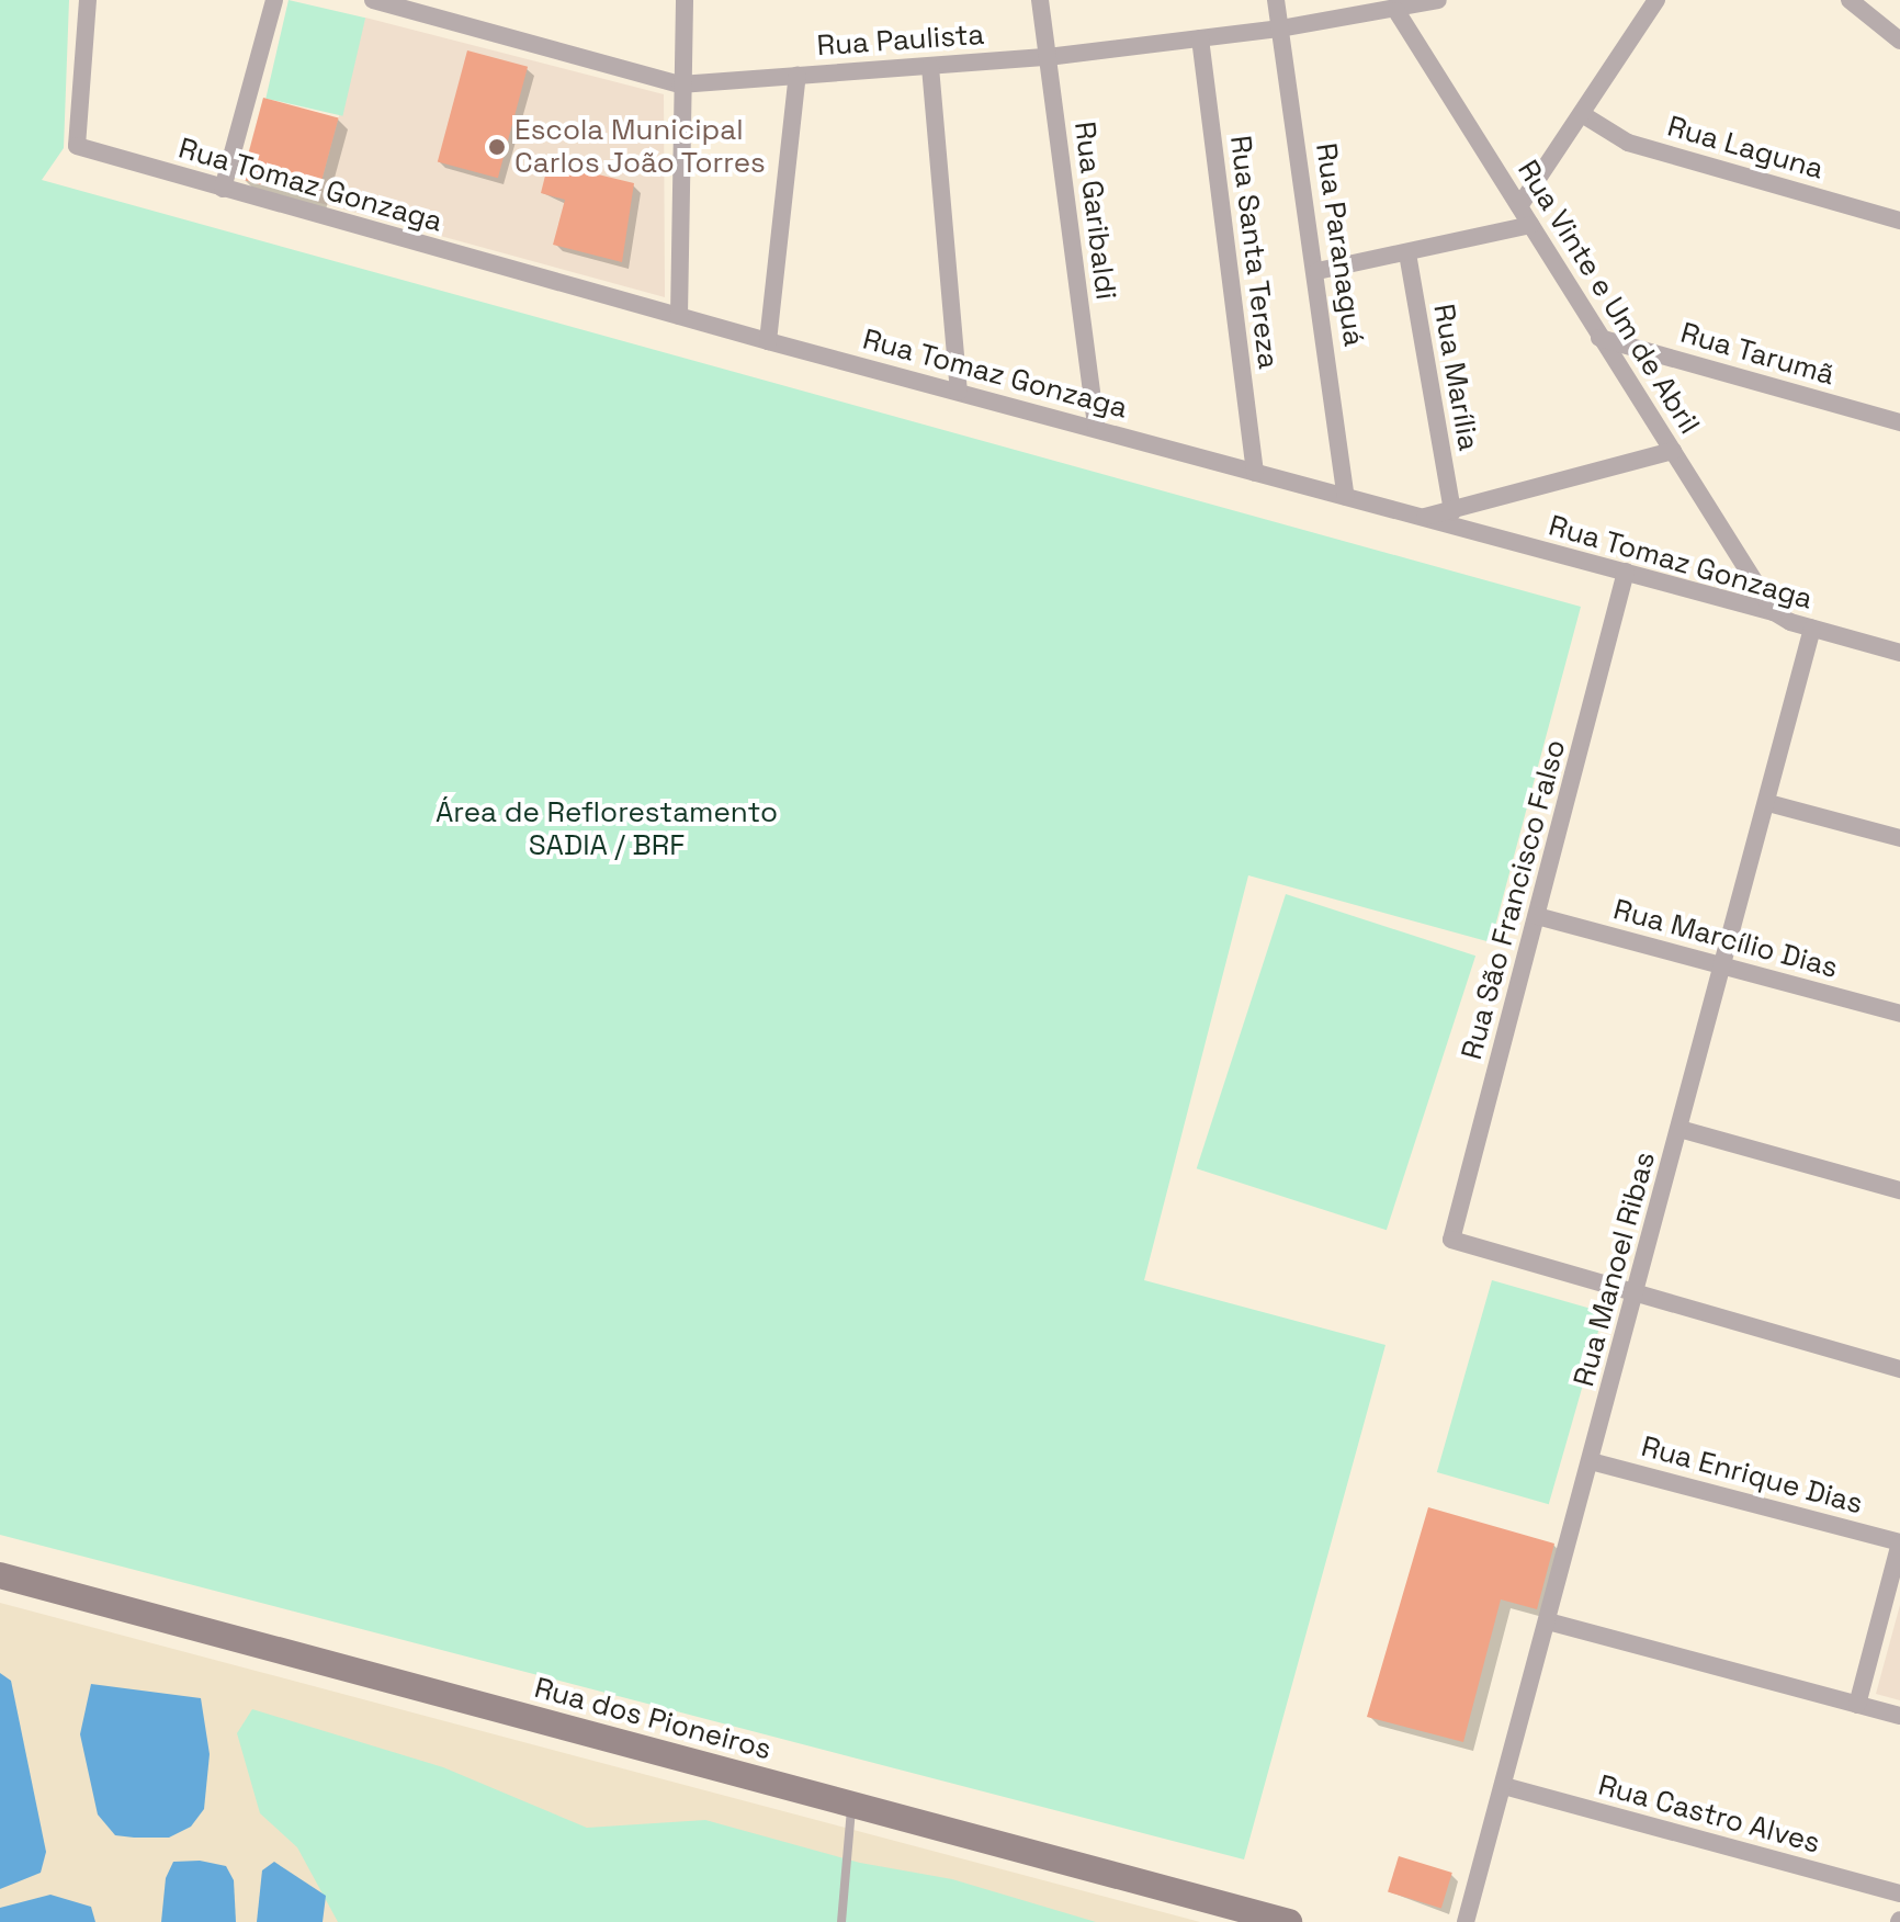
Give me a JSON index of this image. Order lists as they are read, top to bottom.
{
  "streets": {
    "main road": ["Rua dos Pioneiros"],
    "street": [
      "Rua Paulista",
      "Rua Laguna",
      "Rua Tomaz Gonzaga",
      "Rua Garibaldi",
      "Rua Paranaguá",
      "Rua Santa Tereza",
      "Rua Vinte e Um de Abril",
      "Rua Tarumã",
      "Rua Marília",
      "Rua São Francisco Falso",
      "Rua Marcílio Dias",
      "Rua Manoel Ribas",
      "Rua Enrique Dias",
      "Rua Castro Alves"
    ]
  },
  "crossings": [
    ["Rua Paulista", "Rua Garibaldi"],
    ["Rua Paulista", "Rua Paranaguá"],
    ["Rua Paulista", "Rua Santa Tereza"],
    ["Rua Paulista", "Rua Vinte e Um de Abril"],
    ["Rua Tomaz Gonzaga", "Rua Garibaldi"],
    ["Rua Tomaz Gonzaga", "Rua Paranaguá"],
    ["Rua Tomaz Gonzaga", "Rua Santa Tereza"],
    ["Rua Tomaz Gonzaga", "Rua Vinte e Um de Abril"],
    ["Rua Tomaz Gonzaga", "Rua São Francisco Falso"],
    ["Rua Tomaz Gonzaga", "Rua Manoel Ribas"],
    ["Rua Vinte e Um de Abril", "Rua Tarumã"],
    ["Rua São Francisco Falso", "Rua Marcílio Dias"],
    ["Rua São Francisco Falso", "Rua Manoel Ribas"],
    ["Rua Marcílio Dias", "Rua Manoel Ribas"],
    ["Rua Manoel Ribas", "Rua Enrique Dias"],
    ["Rua Manoel Ribas", "Rua Castro Alves"]
  ],
  "parks": ["Área de Reflorestamento SADIA / BRF"],
  "places": ["Escola Municipal Carlos João Torres"]
}
